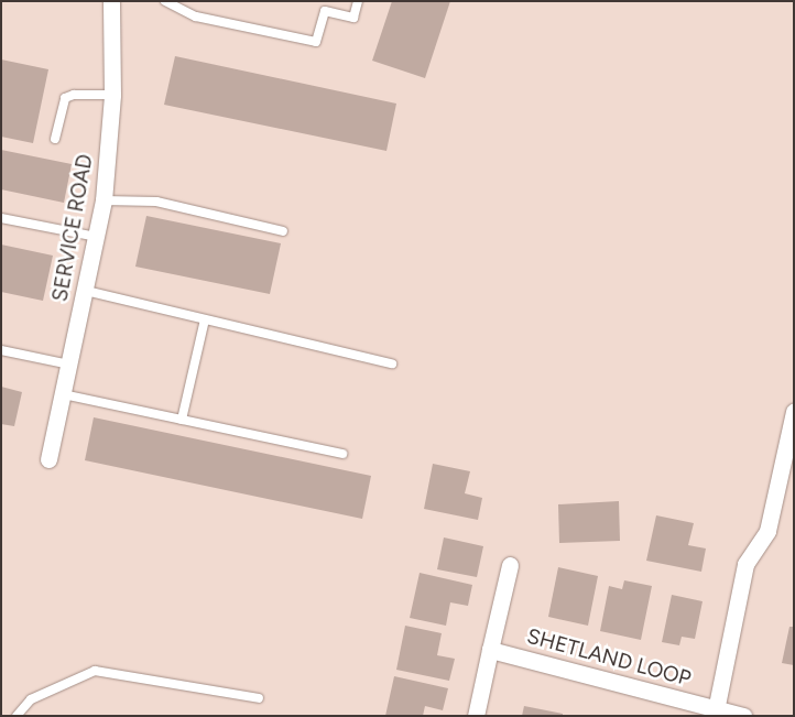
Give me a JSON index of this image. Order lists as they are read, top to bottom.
{
  "streets": {
    "street": ["SERVICE ROAD", "SHETLAND LOOP"]
  }
}
